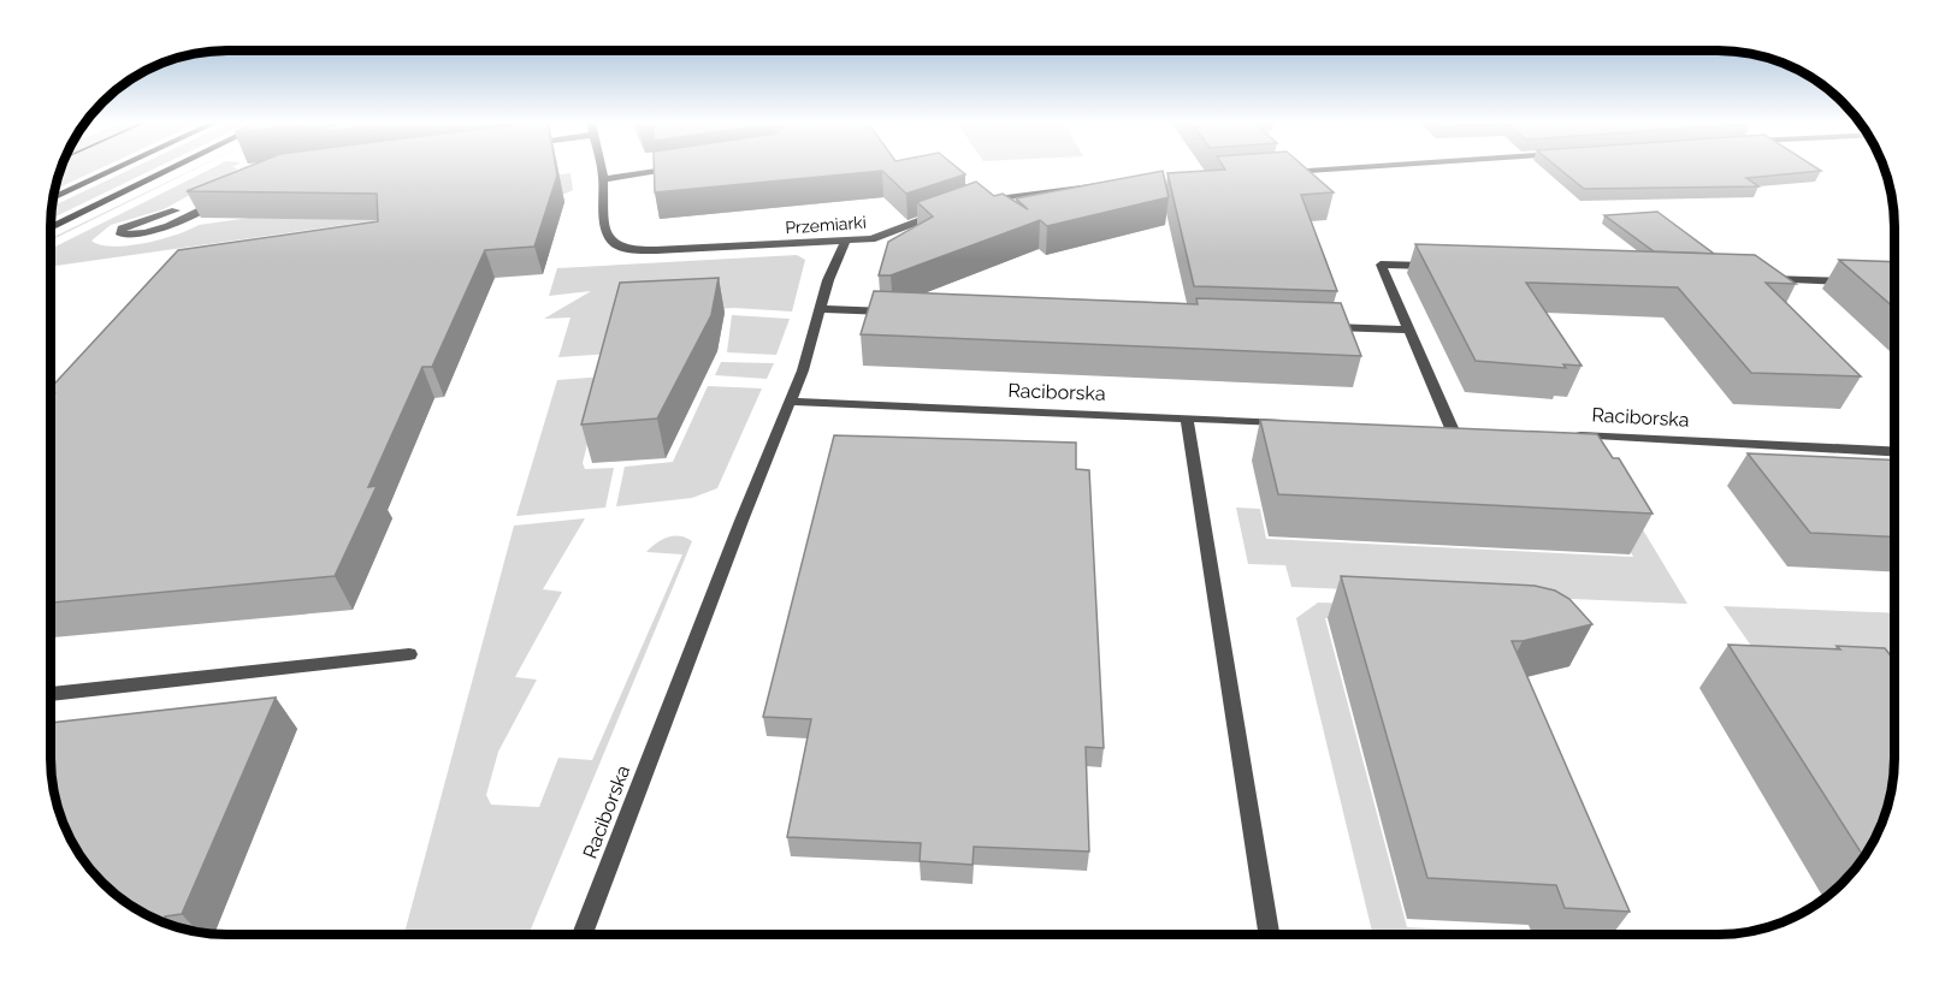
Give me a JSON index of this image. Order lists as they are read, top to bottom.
{
  "streets": {
    "street": ["Przemiarki", "Raciborska"]
  }
}
